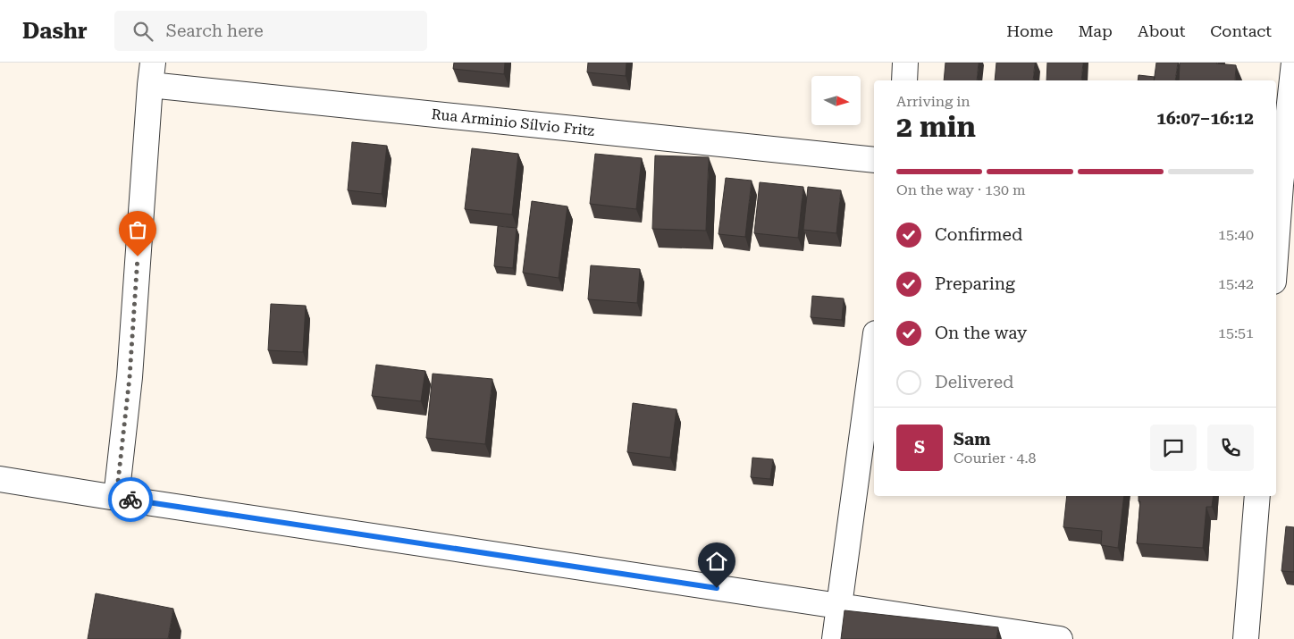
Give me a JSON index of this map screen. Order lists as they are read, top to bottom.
{
  "streets": {
    "street": ["Rua Arminio Sílvio Fritz"]
  },
  "north": "right",
  "page": {
    "header": "Dashr",
    "search": "Search here",
    "nav": [
      "Home",
      "Map",
      "About",
      "Contact"
    ],
    "heading": ["2 min", "Arriving in", "16:07–16:12"],
    "panel": ["Sam", "Courier · 4.8"],
    "bar": "On the way · 130 m",
    "list": [
      ["Confirmed", "15:40"],
      ["Preparing", "15:42"],
      ["On the way", "15:51"],
      "Delivered"
    ],
    "round": "S"
  }
}
